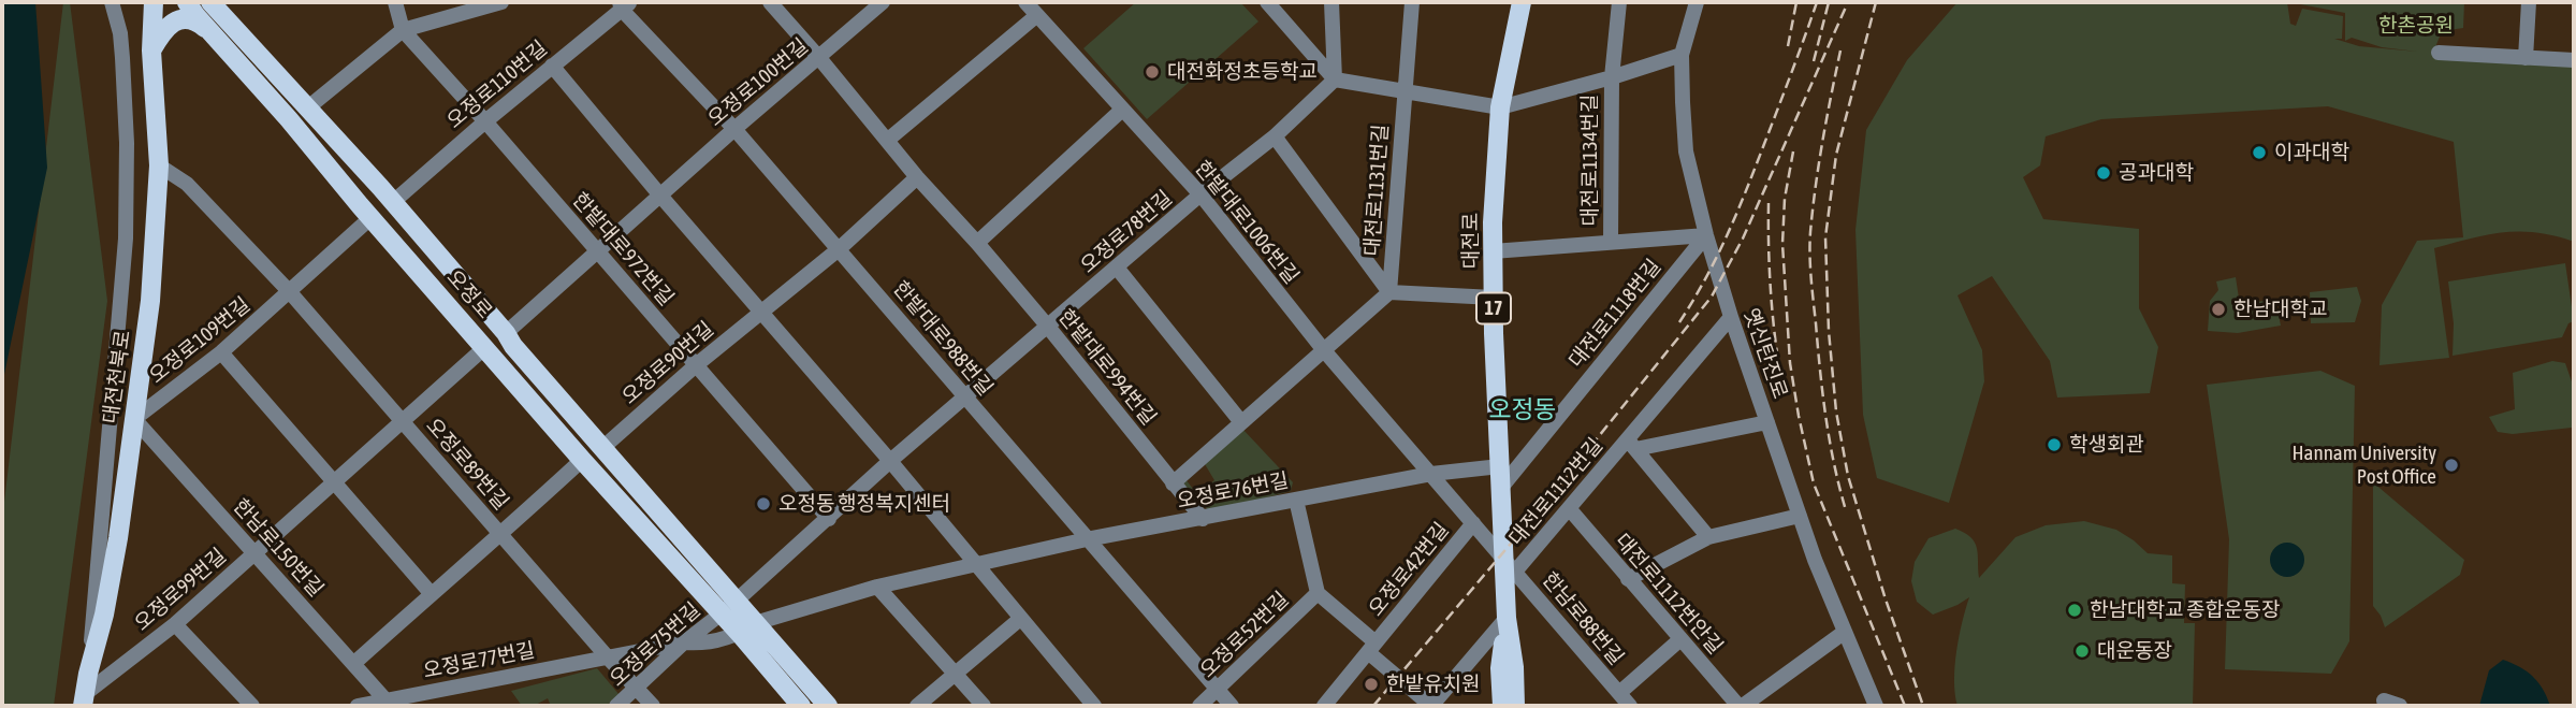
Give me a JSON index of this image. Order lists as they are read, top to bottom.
{
  "streets": {
    "main road": [
      "대전로",
      "오정로",
      "17",
      "대전천북로"
    ],
    "street": [
      "오정로100번길",
      "오정로110번길",
      "대전로1134번길",
      "대전로1131번길",
      "한밭대로1006번길",
      "오정로78번길",
      "한밭대로972번길",
      "대전로1118번길",
      "한밭대로988번길",
      "오정로109번길",
      "옛신탄진로",
      "오정로90번길",
      "한밭대로994번길",
      "오정로89번길",
      "오정로76번길",
      "대전로1112번길",
      "한남로150번길",
      "오정로42번길",
      "오정로99번길",
      "대전로1112번안길",
      "한남로88번길",
      "오정로52번길",
      "오정로75번길",
      "오정로77번길"
    ]
  },
  "crossings": [
    ["오정로100번길", "한밭대로972번길"],
    ["오정로100번길", "오정로"],
    ["오정로100번길", "한밭대로988번길"],
    ["오정로100번길", "한밭대로994번길"],
    ["오정로110번길", "한밭대로972번길"],
    ["오정로110번길", "오정로"],
    ["오정로110번길", "한밭대로988번길"],
    ["대전로1134번길", "대전로"],
    ["대전로1134번길", "대전로1118번길"],
    ["대전로1134번길", "옛신탄진로"],
    ["대전로1131번길", "오정로78번길"],
    ["한밭대로1006번길", "오정로78번길"],
    ["한밭대로1006번길", "오정로76번길"],
    ["한밭대로1006번길", "오정로42번길"],
    ["한밭대로1006번길", "한남로88번길"],
    ["오정로78번길", "한밭대로972번길"],
    ["오정로78번길", "오정로"],
    ["오정로78번길", "한밭대로988번길"],
    ["오정로78번길", "한밭대로994번길"],
    ["오정로78번길", "오정로75번길"],
    ["대전로", "대전로1118번길"],
    ["대전로", "오정로76번길"],
    ["대전로", "대전로1112번길"],
    ["대전로", "한남로88번길"],
    ["한밭대로972번길", "오정로90번길"],
    ["오정로", "오정로109번길"],
    ["오정로", "오정로90번길"],
    ["오정로", "오정로89번길"],
    ["오정로", "오정로76번길"],
    ["오정로", "오정로99번길"],
    ["오정로", "오정로75번길"],
    ["대전로1118번길", "옛신탄진로"],
    ["한밭대로988번길", "오정로90번길"],
    ["한밭대로988번길", "오정로76번길"],
    ["한밭대로988번길", "오정로52번길"],
    ["오정로109번길", "대전천북로"],
    ["오정로109번길", "한남로150번길"],
    ["옛신탄진로", "대전로1112번길"],
    ["옛신탄진로", "대전로1112번안길"],
    ["오정로90번길", "한밭대로994번길"],
    ["한밭대로994번길", "오정로76번길"],
    ["대전천북로", "한남로150번길"],
    ["대전천북로", "오정로99번길"],
    ["오정로89번길", "한남로150번길"],
    ["오정로89번길", "오정로99번길"],
    ["오정로76번길", "오정로75번길"],
    ["오정로76번길", "오정로77번길"],
    ["대전로1112번길", "대전로1112번안길"],
    ["대전로1112번길", "한남로88번길"],
    ["한남로150번길", "오정로99번길"],
    ["한남로150번길", "오정로77번길"],
    ["오정로42번길", "한남로88번길"],
    ["오정로42번길", "오정로52번길"],
    ["오정로75번길", "오정로77번길"]
  ],
  "districts": ["오정동"],
  "parks": ["한촌공원"],
  "places": [
    "대전화정초등학교",
    "이과대학",
    "공과대학",
    "한남대학교",
    "학생회관",
    "Hannam University Post Office",
    "오정동 행정복지센터",
    "한남대학교 종합운동장",
    "대운동장",
    "한밭유치원"
  ]
}
